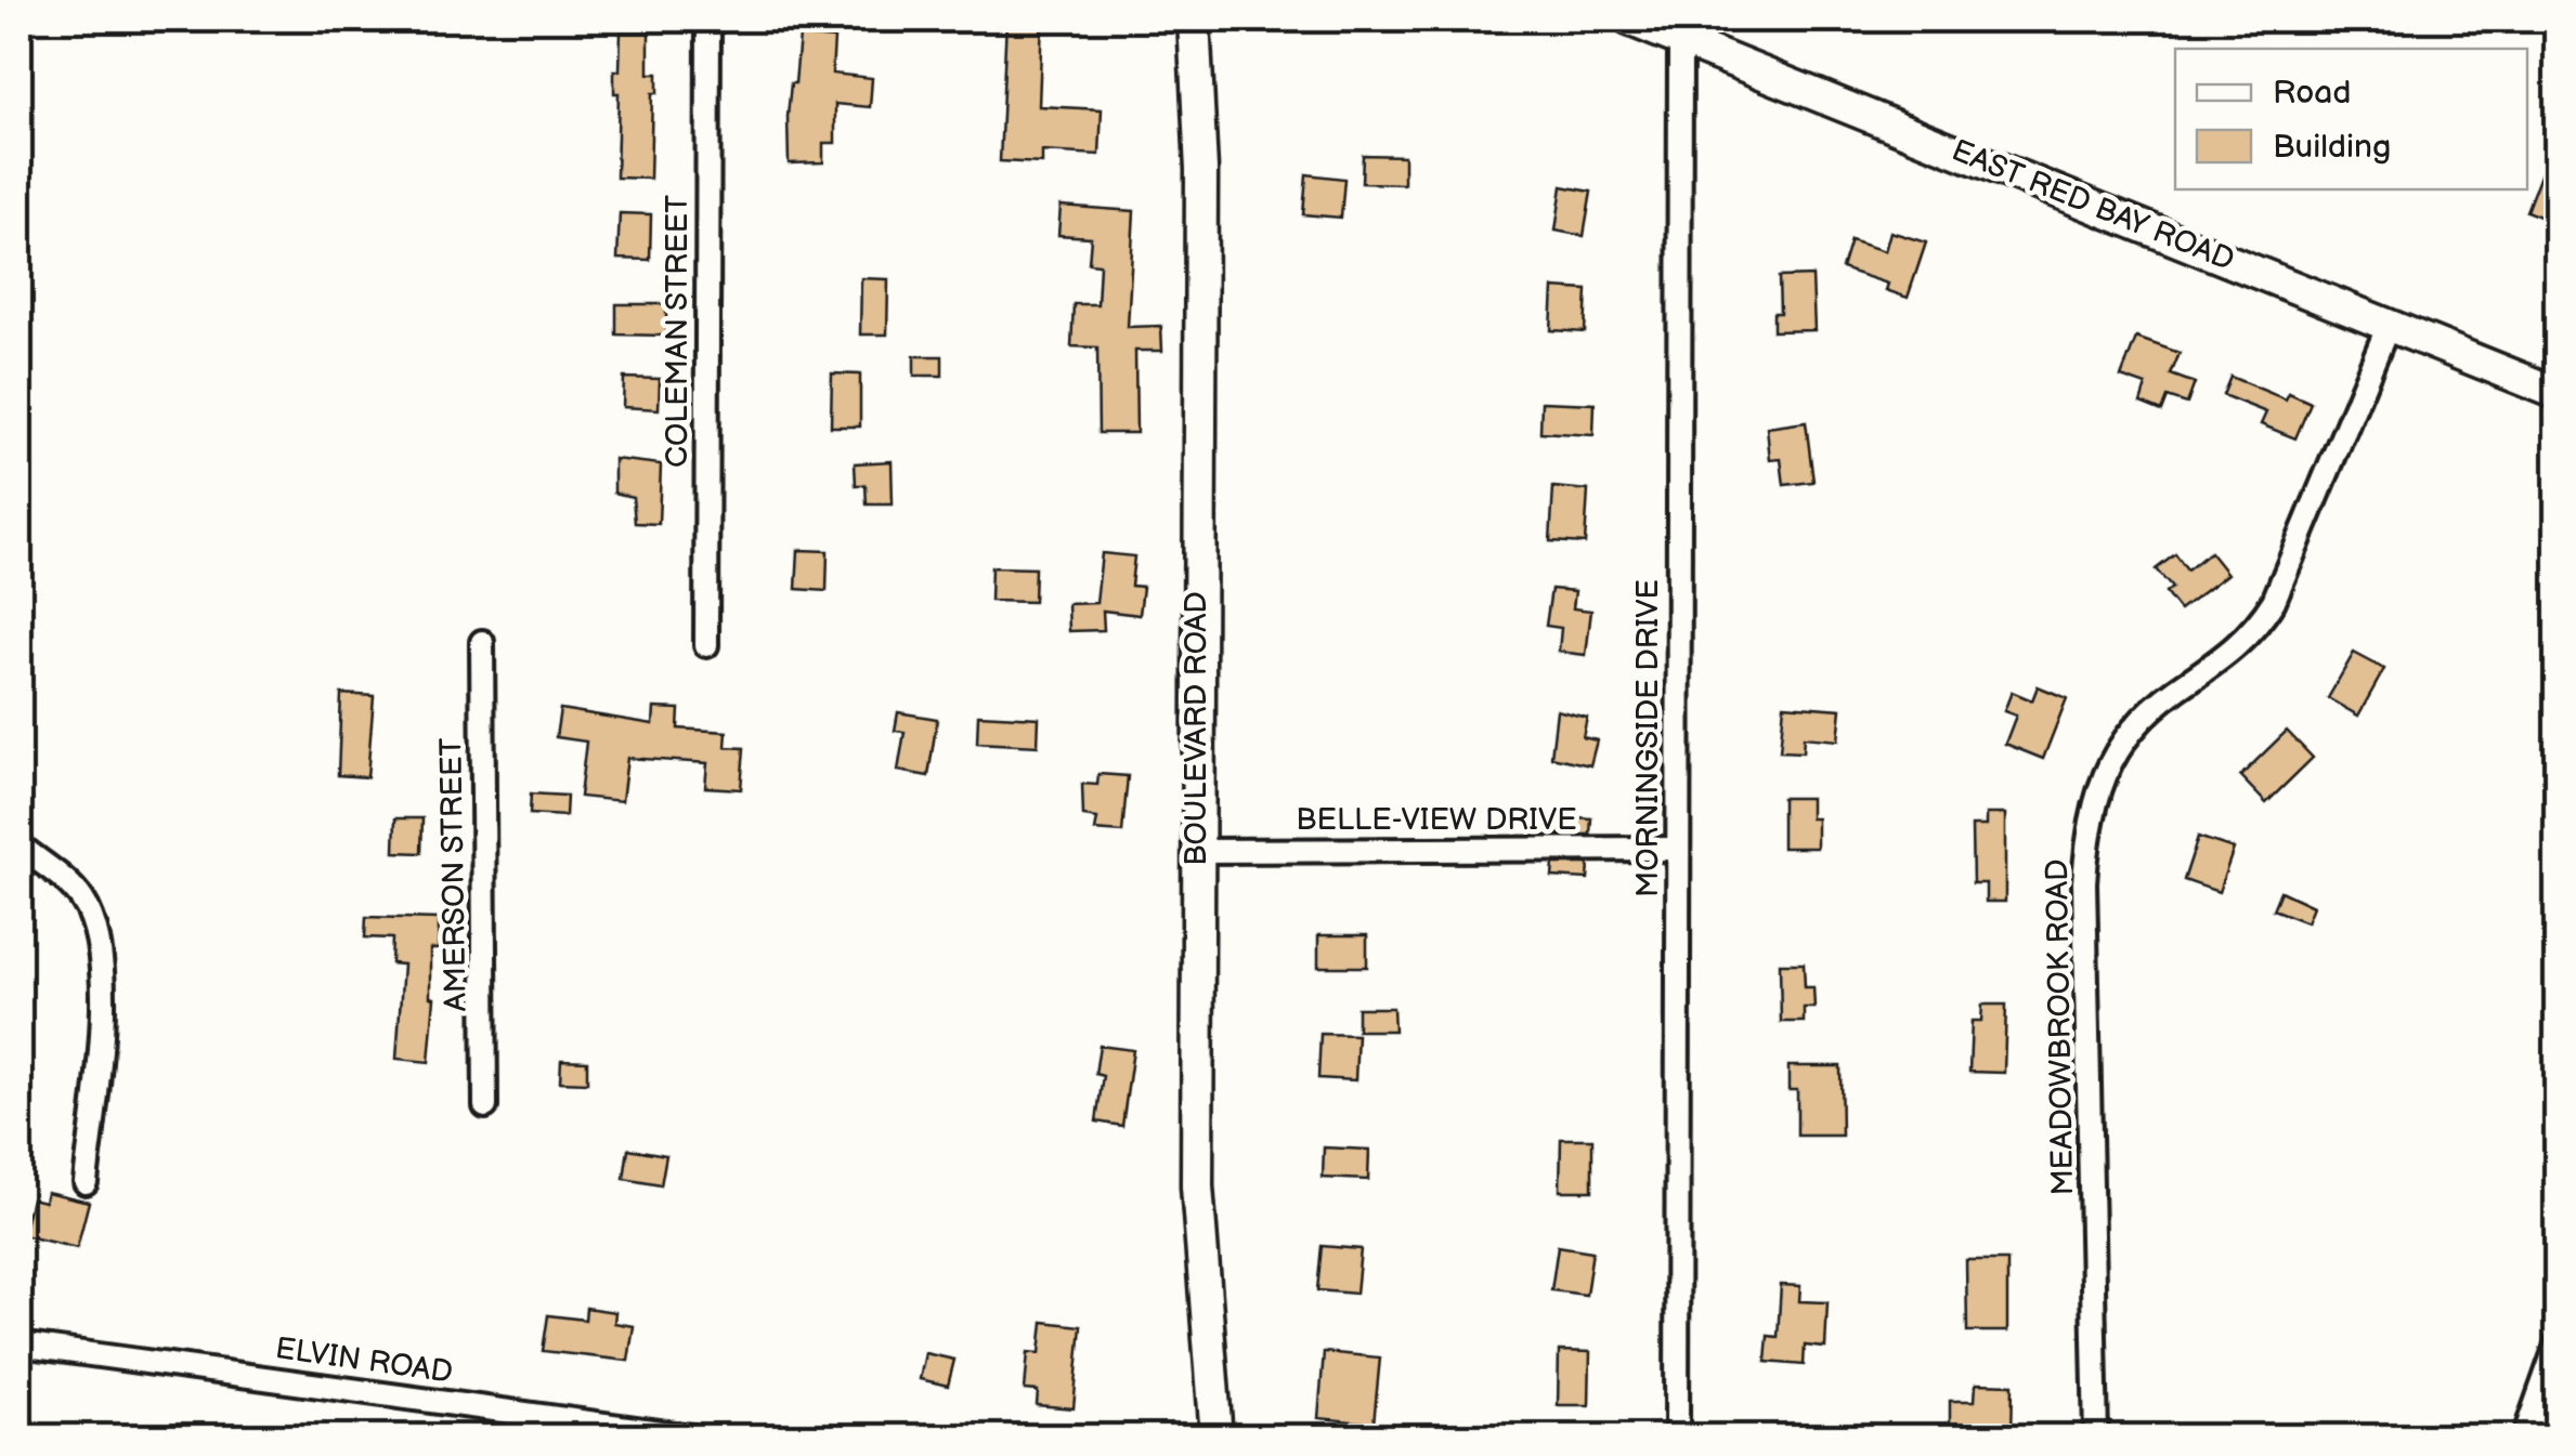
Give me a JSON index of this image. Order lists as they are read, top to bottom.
{
  "streets": {
    "street": [
      "EAST RED BAY ROAD",
      "COLEMAN STREET",
      "BOULEVARD ROAD",
      "MORNINGSIDE DRIVE",
      "BELLE-VIEW DRIVE",
      "AMERSON STREET",
      "MEADOWBROOK ROAD",
      "ELVIN ROAD"
    ]
  },
  "crossings": [
    ["EAST RED BAY ROAD", "MORNINGSIDE DRIVE"],
    ["EAST RED BAY ROAD", "MEADOWBROOK ROAD"],
    ["BOULEVARD ROAD", "BELLE-VIEW DRIVE"],
    ["MORNINGSIDE DRIVE", "BELLE-VIEW DRIVE"]
  ],
  "legend": ["Road", "Building"]
}
